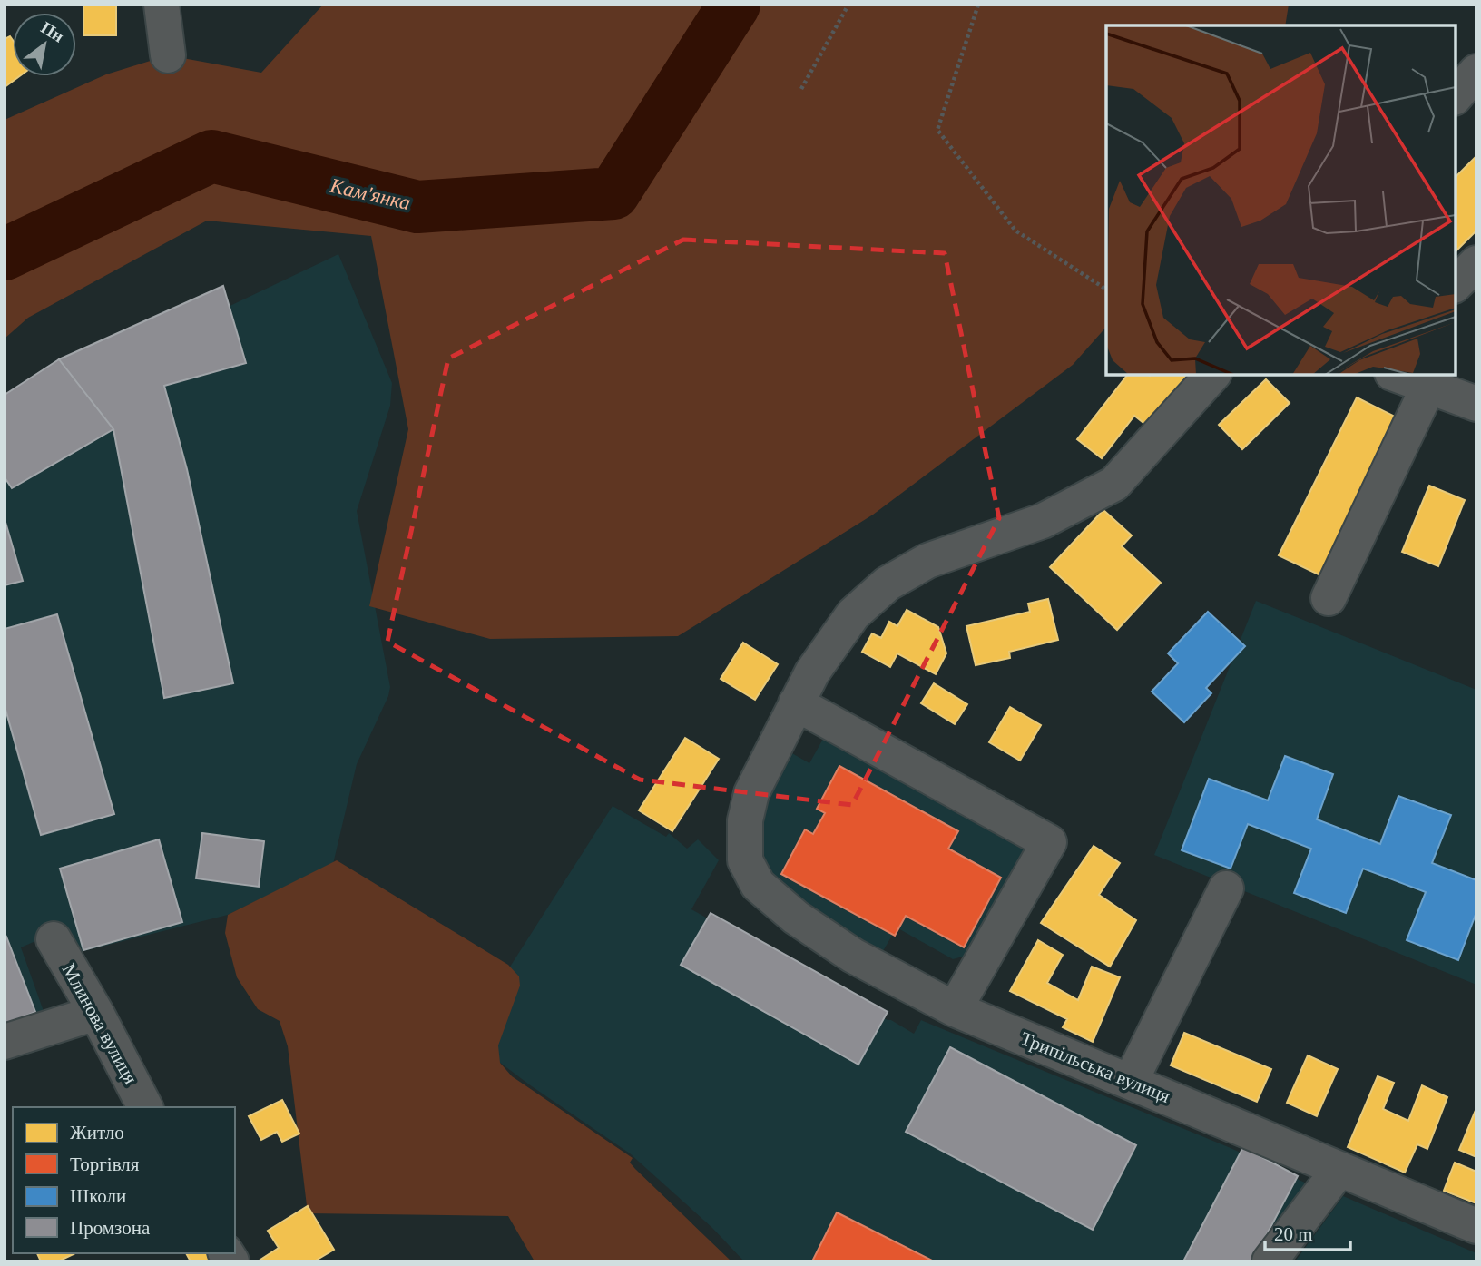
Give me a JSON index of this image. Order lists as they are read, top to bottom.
{
  "streets": {
    "street": ["Млинова вулиця", "Трипільська вулиця"]
  },
  "water": ["Кам'янка"],
  "legend": [
    "Житло",
    "Торгівля",
    "Школи",
    "Промзона"
  ],
  "scale_bar": "20 m",
  "north": "top right"
}
